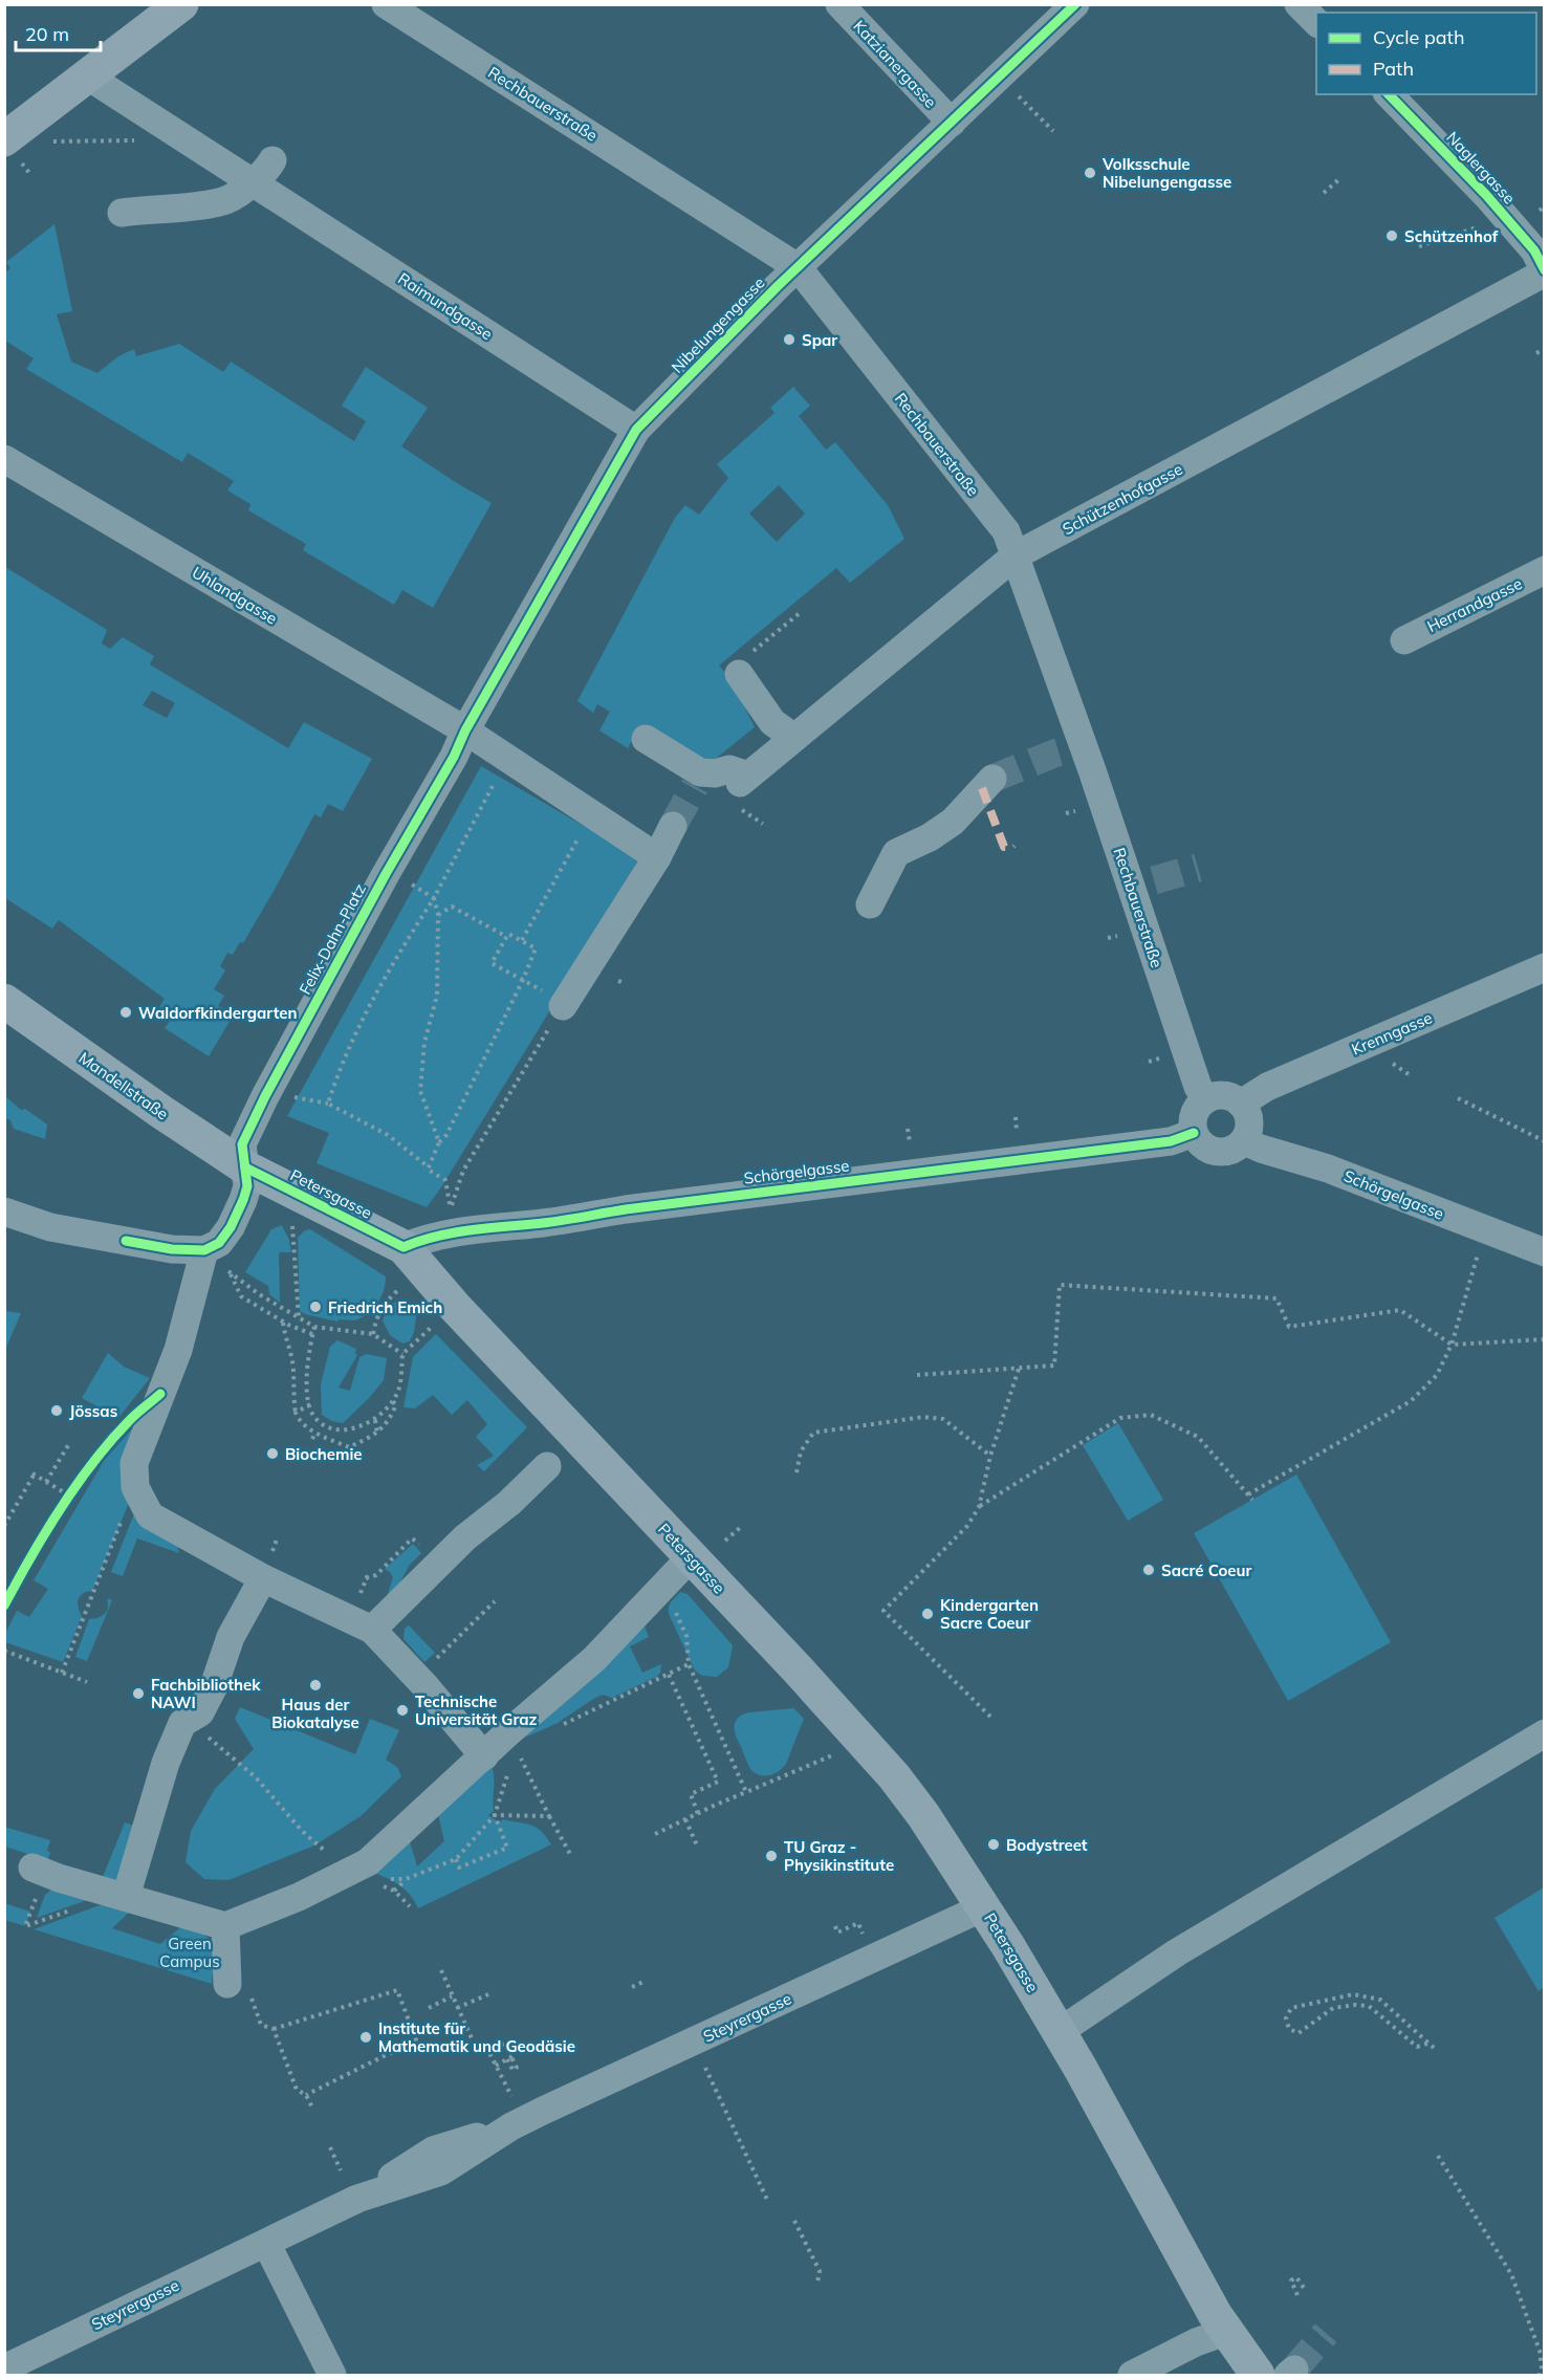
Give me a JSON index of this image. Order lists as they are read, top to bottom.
{
  "streets": {
    "main road": ["Mandellstraße", "Petersgasse"],
    "street": [
      "Katzianergasse",
      "Rechbauerstraße",
      "Naglergasse",
      "Raimundgasse",
      "Nibelungengasse",
      "Schützenhofgasse",
      "Uhlandgasse",
      "Herrandgasse",
      "Felix-Dahn-Platz",
      "Krenngasse",
      "Schörgelgasse",
      "Steyrergasse"
    ]
  },
  "crossings": [
    ["Katzianergasse", "Nibelungengasse"],
    ["Rechbauerstraße", "Nibelungengasse"],
    ["Rechbauerstraße", "Schützenhofgasse"],
    ["Rechbauerstraße", "Krenngasse"],
    ["Rechbauerstraße", "Schörgelgasse"],
    ["Naglergasse", "Schützenhofgasse"],
    ["Raimundgasse", "Nibelungengasse"],
    ["Nibelungengasse", "Uhlandgasse"],
    ["Nibelungengasse", "Felix-Dahn-Platz"],
    ["Uhlandgasse", "Felix-Dahn-Platz"],
    ["Felix-Dahn-Platz", "Mandellstraße"],
    ["Felix-Dahn-Platz", "Petersgasse"],
    ["Krenngasse", "Schörgelgasse"],
    ["Mandellstraße", "Petersgasse"],
    ["Schörgelgasse", "Petersgasse"],
    ["Petersgasse", "Steyrergasse"]
  ],
  "parks": ["Green Campus"],
  "places": [
    "Volksschule Nibelungengasse",
    "Schützenhof",
    "Spar",
    "Waldorfkindergarten",
    "Friedrich Emich",
    "Jössas",
    "Biochemie",
    "Sacré Coeur",
    "Kindergarten Sacre Coeur",
    "Haus der Biokatalyse",
    "Fachbibliothek NAWI",
    "Technische Universität Graz",
    "Bodystreet",
    "TU Graz - Physikinstitute",
    "Institute für Mathematik und Geodäsie"
  ],
  "legend": ["Cycle path", "Path"],
  "scale_bar": "20 m"
}
